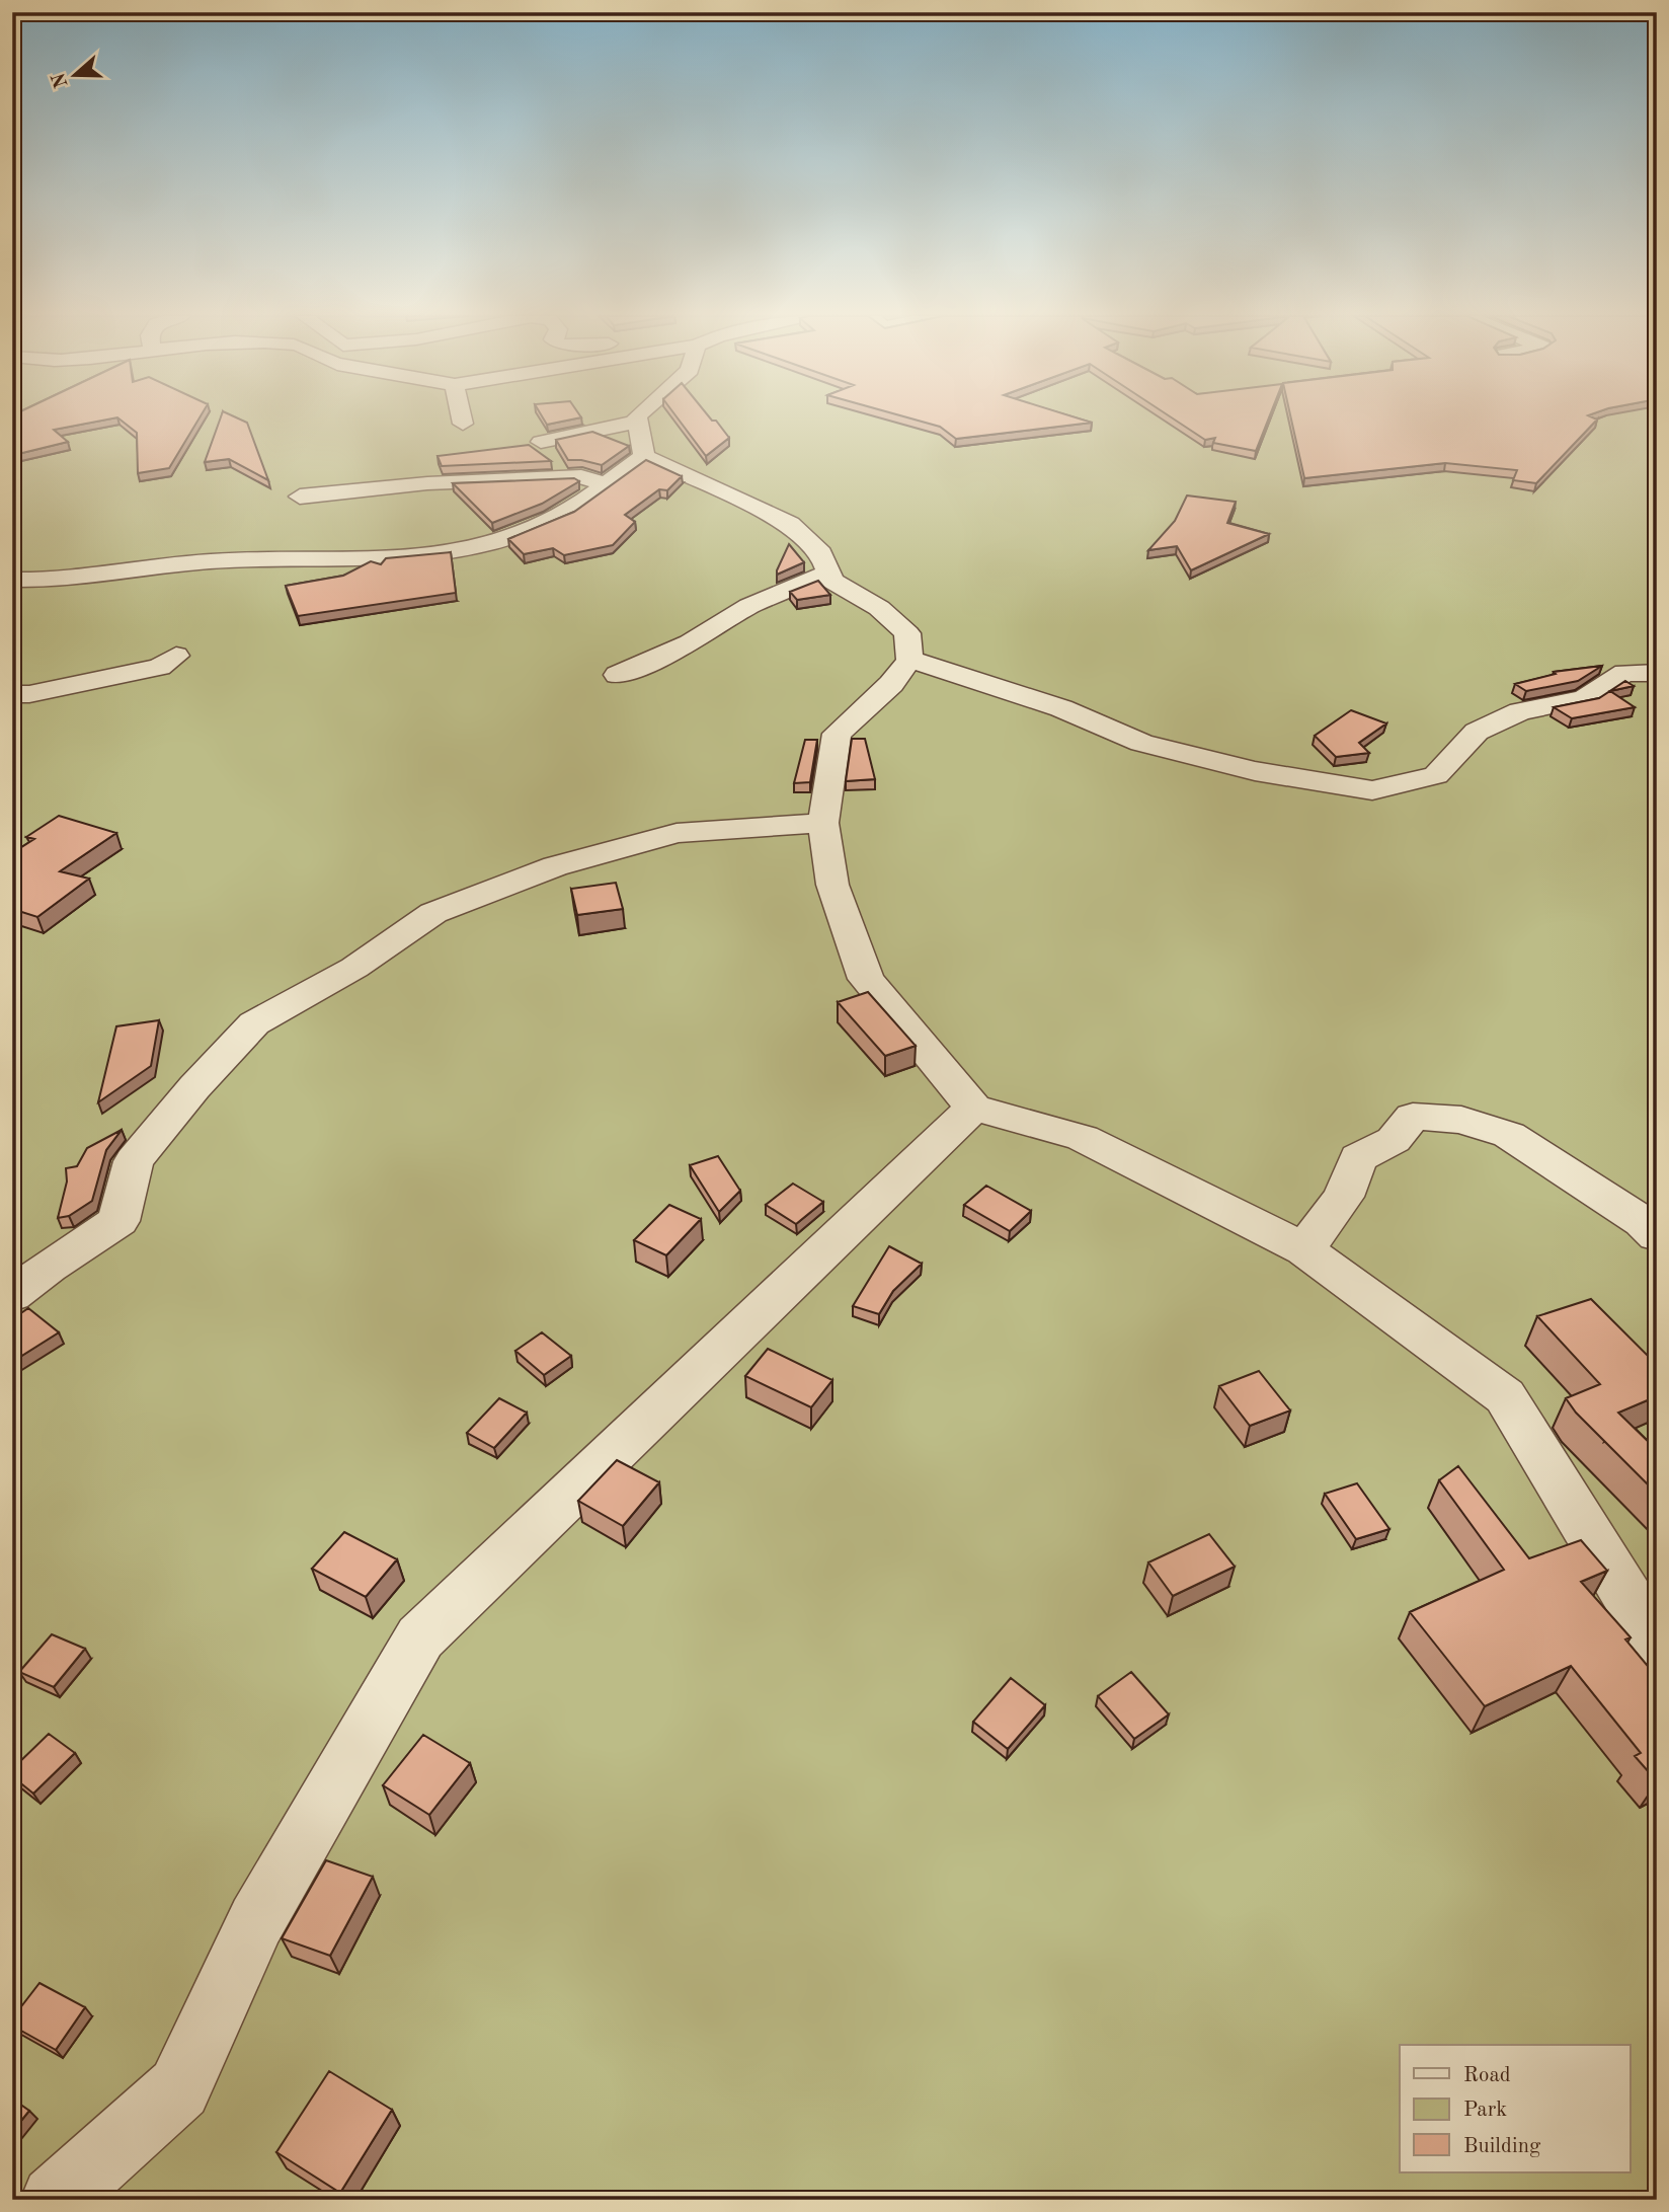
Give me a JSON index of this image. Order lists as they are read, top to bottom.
{
  "legend": ["Road", "Park", "Building"],
  "north": "left"
}
